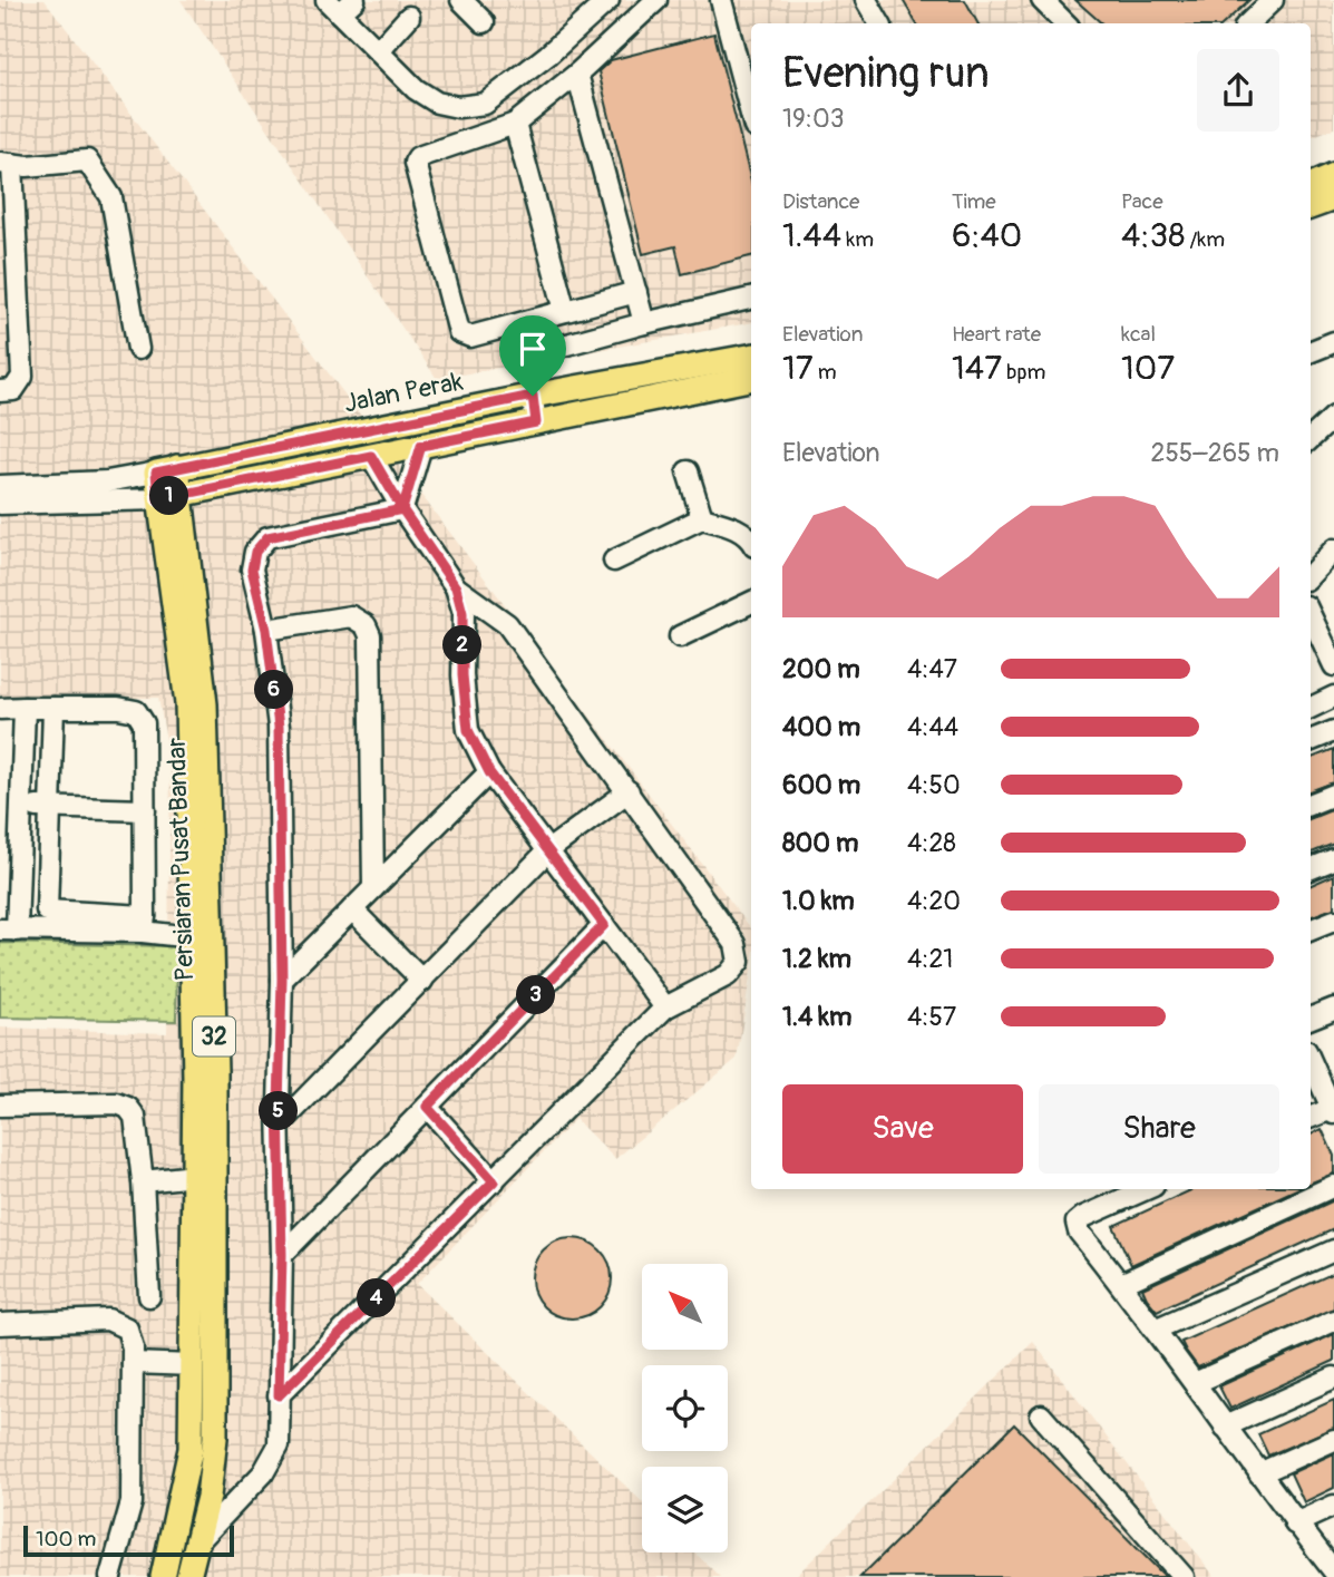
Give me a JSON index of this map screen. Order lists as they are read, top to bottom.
{
  "streets": {
    "main road": ["Jalan Perak", "Persiaran Pusat Bandar", "32"]
  },
  "crossings": [
    ["Jalan Perak", "Persiaran Pusat Bandar"]
  ],
  "scale_bar": "100 m",
  "north": "top left",
  "page": {
    "heading": ["Evening run", "19:03"],
    "stats": [
      ["Distance", "1.44 km"],
      ["Time", "6:40"],
      ["Pace", "4:38 /km"],
      ["Elevation", "17 m"],
      ["Heart rate", "147 bpm"],
      ["kcal", "107"]
    ],
    "chart": ["Elevation", "255–265 m"],
    "pins": [
      "1",
      "2",
      "6",
      "3",
      "5",
      "4"
    ],
    "list": [
      {
        "name": "200 m",
        "note": "4:47"
      },
      {
        "name": "400 m",
        "note": "4:44"
      },
      {
        "name": "600 m",
        "note": "4:50"
      },
      {
        "name": "800 m",
        "note": "4:28"
      },
      {
        "name": "1.0 km",
        "note": "4:20"
      },
      {
        "name": "1.2 km",
        "note": "4:21"
      },
      {
        "name": "1.4 km",
        "note": "4:57"
      }
    ],
    "buttons": ["Save", "Share"],
    "scale": "100 m"
  }
}
